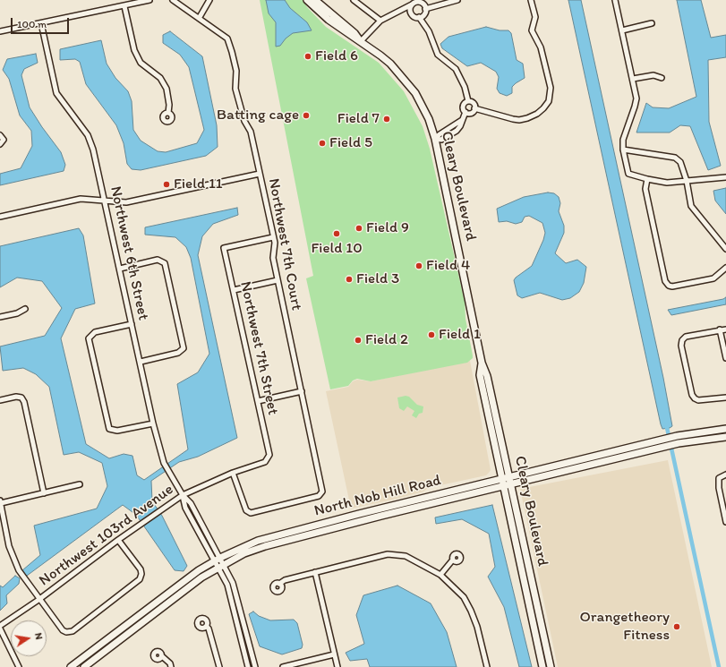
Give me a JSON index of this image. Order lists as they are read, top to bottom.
{
  "streets": {
    "main road": ["Cleary Boulevard", "North Nob Hill Road"],
    "street": [
      "Northwest 7th Court",
      "Northwest 6th Street",
      "Northwest 7th Street",
      "Northwest 103rd Avenue"
    ]
  },
  "crossings": [
    ["Cleary Boulevard", "North Nob Hill Road"],
    ["Northwest 7th Court", "Northwest 7th Street"],
    ["Northwest 7th Court", "Northwest 103rd Avenue"],
    ["Northwest 6th Street", "North Nob Hill Road"],
    ["Northwest 6th Street", "Northwest 103rd Avenue"],
    ["Northwest 7th Street", "Northwest 103rd Avenue"]
  ],
  "places": [
    "Field 6",
    "Batting cage",
    "Field 7",
    "Field 5",
    "Field 11",
    "Field 9",
    "Field 10",
    "Field 4",
    "Field 3",
    "Field 1",
    "Field 2",
    "Orangetheory Fitness"
  ],
  "scale_bar": "100 m",
  "north": "right"
}
